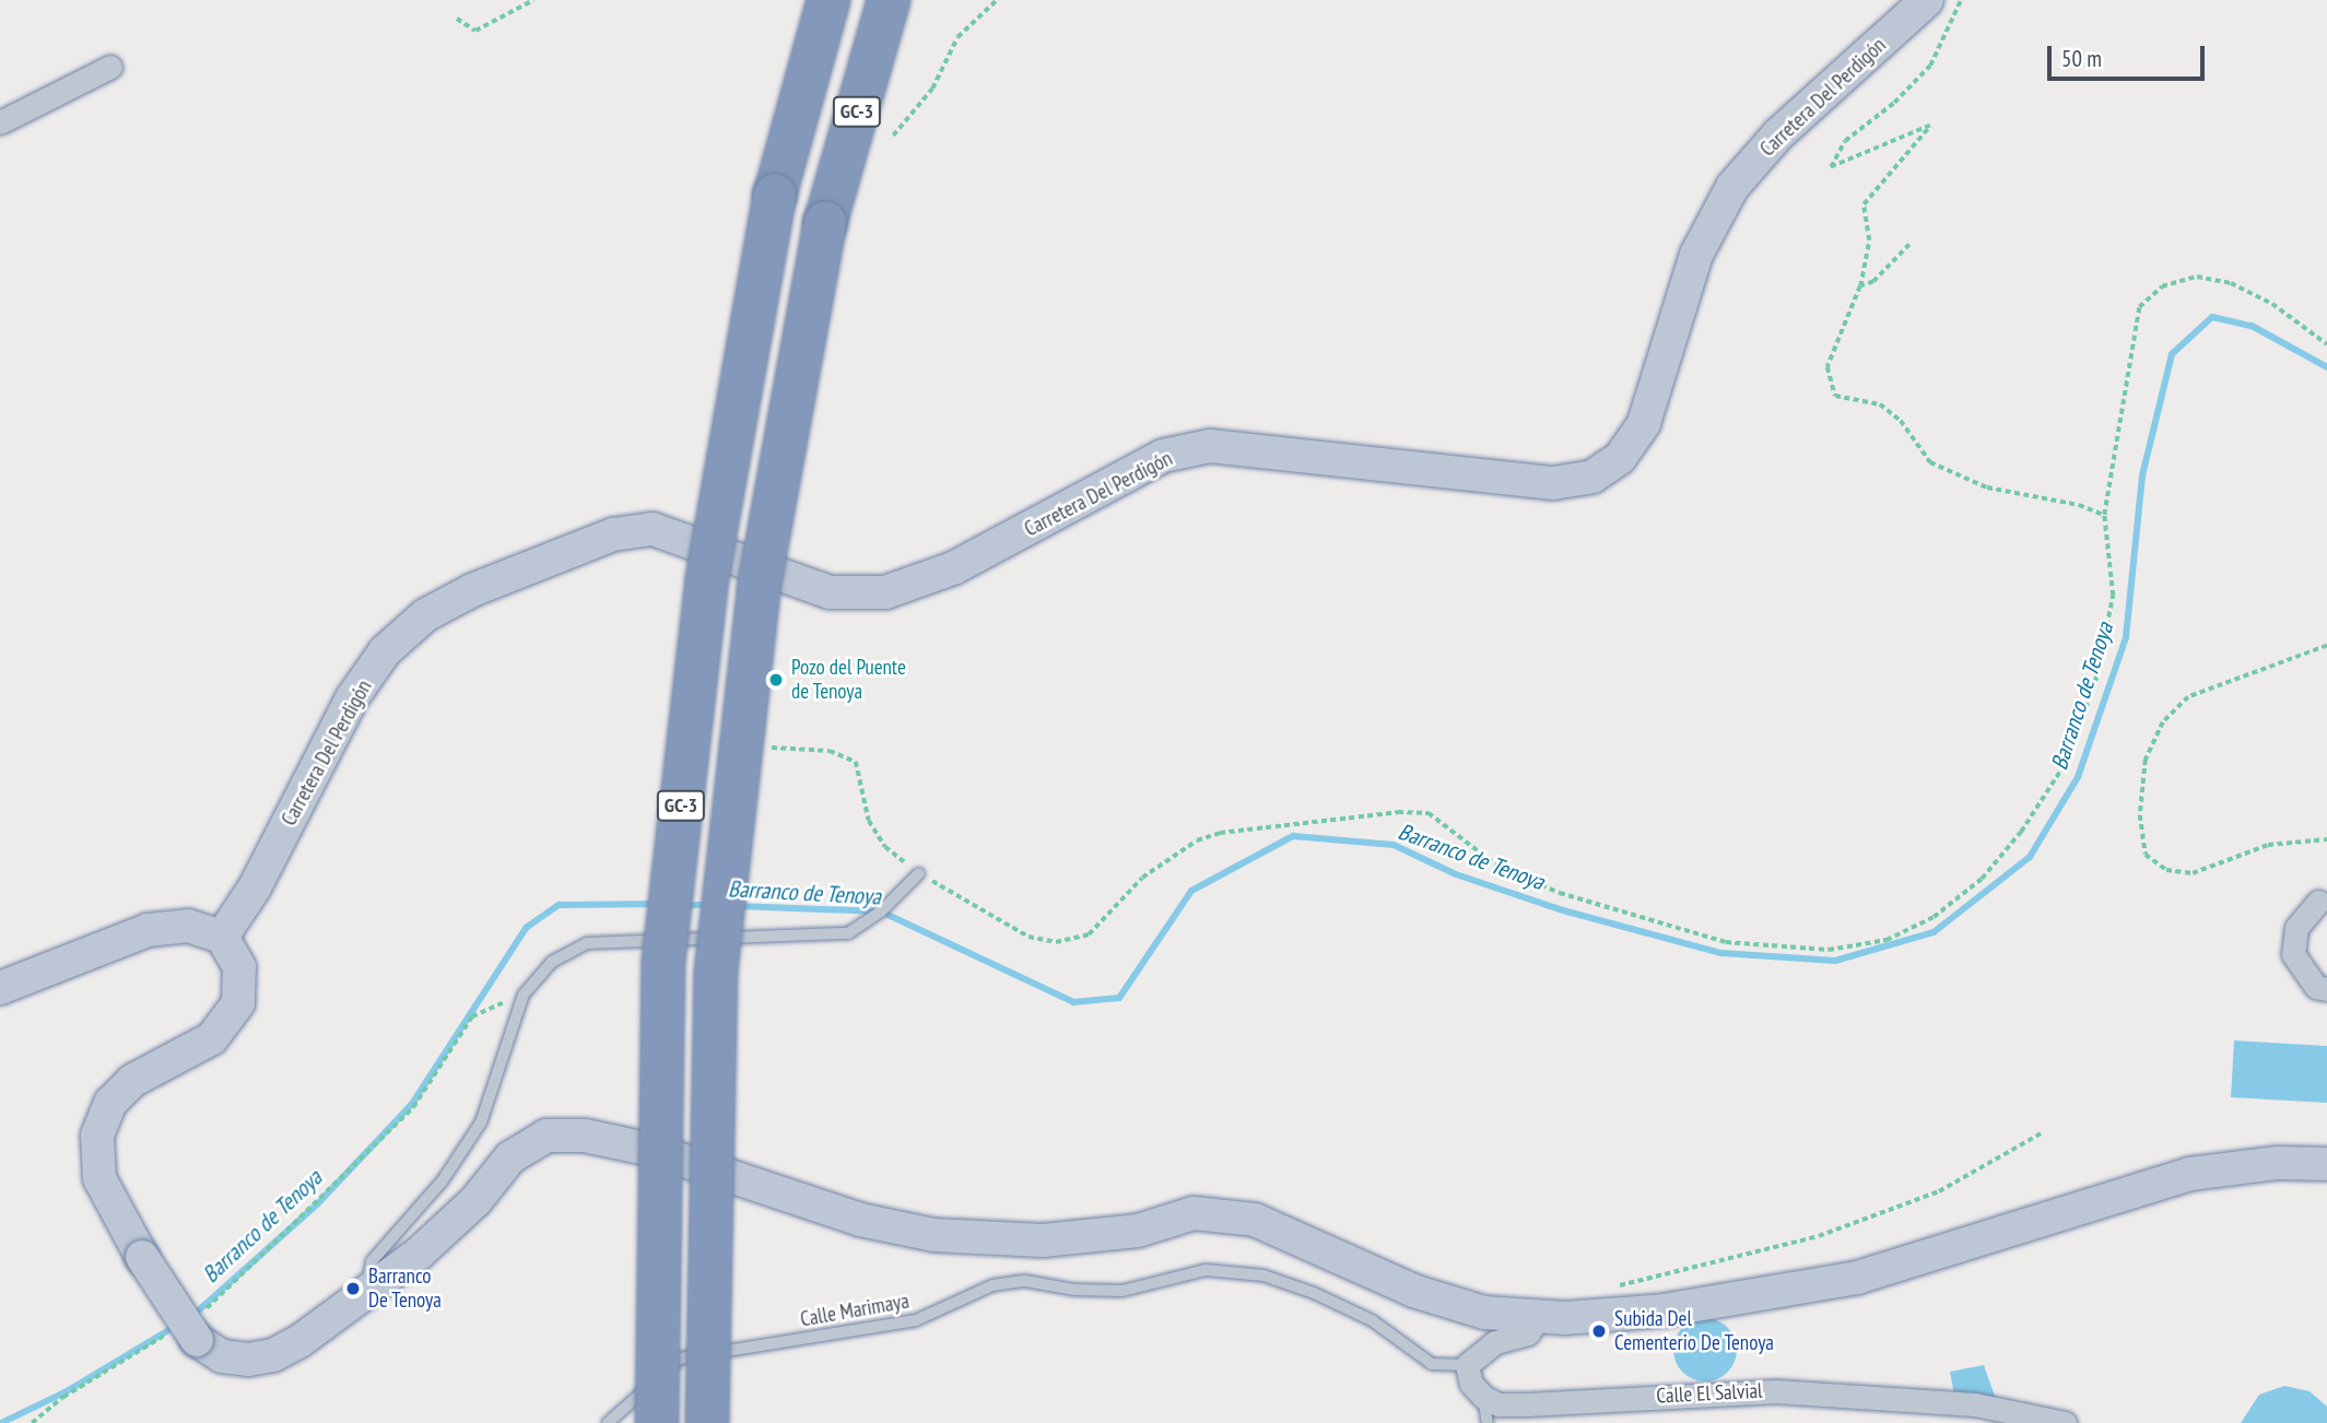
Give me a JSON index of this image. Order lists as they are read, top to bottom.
{
  "streets": {
    "highway": ["GC-3"],
    "main road": ["Carretera Del Perdigón"],
    "street": ["Calle El Salvial"],
    "lane": ["Calle Marimaya"]
  },
  "water": ["Barranco de Tenoya"],
  "places": ["Pozo del Puente de Tenoya", "Barranco De Tenoya", "Subida Del Cementerio De Tenoya"],
  "scale_bar": "50 m"
}
